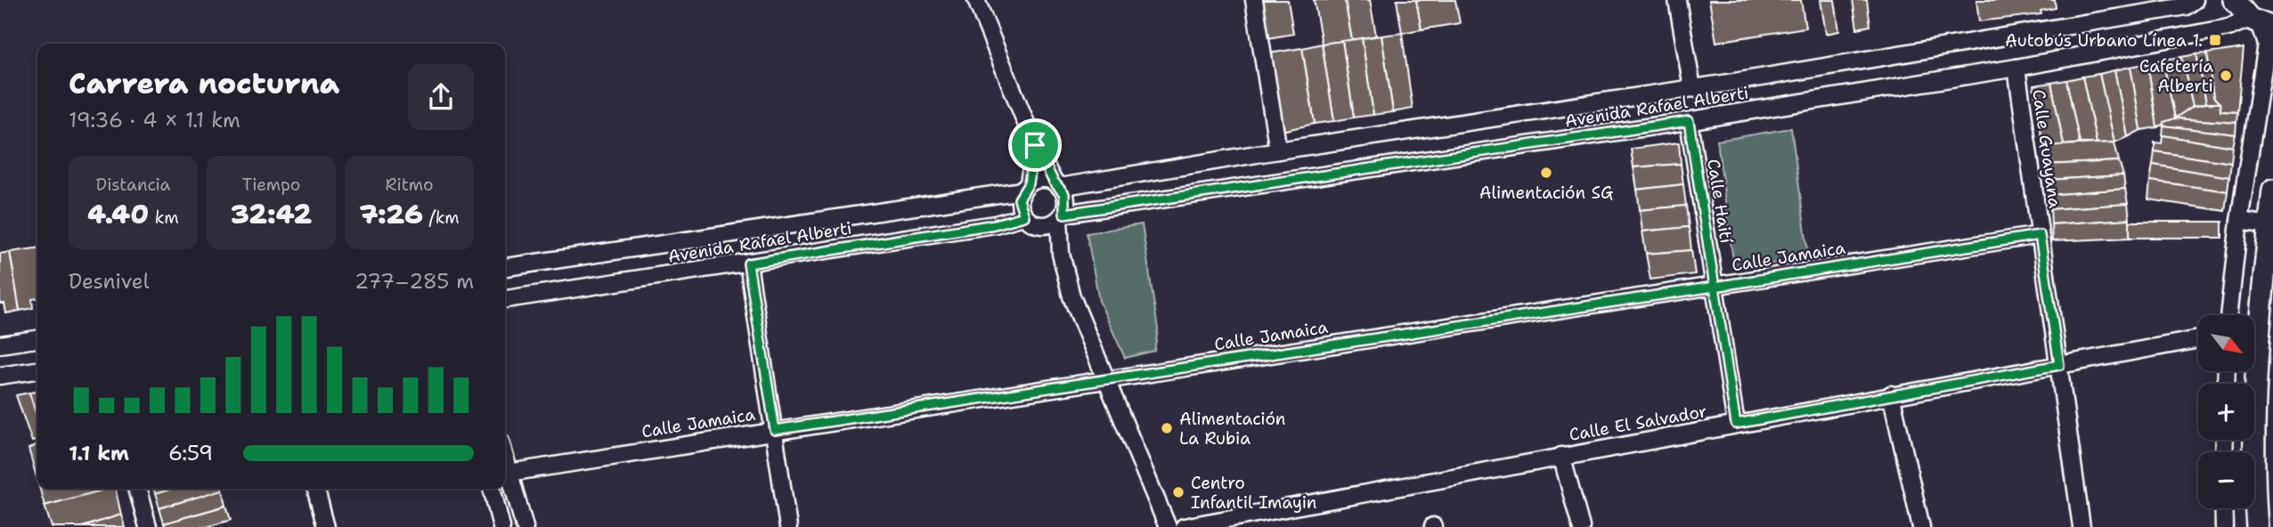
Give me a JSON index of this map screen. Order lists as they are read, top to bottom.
{
  "streets": {
    "street": [
      "Avenida Rafael Alberti",
      "Calle Guayana",
      "Calle Haití",
      "Calle Jamaica",
      "Calle El Salvador"
    ]
  },
  "crossings": [
    ["Avenida Rafael Alberti", "Calle Guayana"],
    ["Avenida Rafael Alberti", "Calle Haití"],
    ["Calle Guayana", "Calle Jamaica"],
    ["Calle Guayana", "Calle El Salvador"],
    ["Calle Haití", "Calle Jamaica"],
    ["Calle Haití", "Calle El Salvador"]
  ],
  "places": {
    "transit": ["Autobús Urbano Línea 1."],
    "other": [
      "Cafetería Alberti",
      "Alimentación SG",
      "Alimentación La Rubia",
      "Centro Infantil Imayin"
    ]
  },
  "north": "bottom right",
  "page": {
    "heading": ["Carrera nocturna", "19:36 · 4 × 1.1 km"],
    "stats": [
      ["Distancia", "4.40 km"],
      ["Tiempo", "32:42"],
      ["Ritmo", "7:26 /km"]
    ],
    "chart": ["Desnivel", "277–285 m"],
    "map_buttons": ["+", "−"],
    "list": [
      {
        "name": "1.1 km",
        "note": "6:59"
      }
    ]
  }
}
